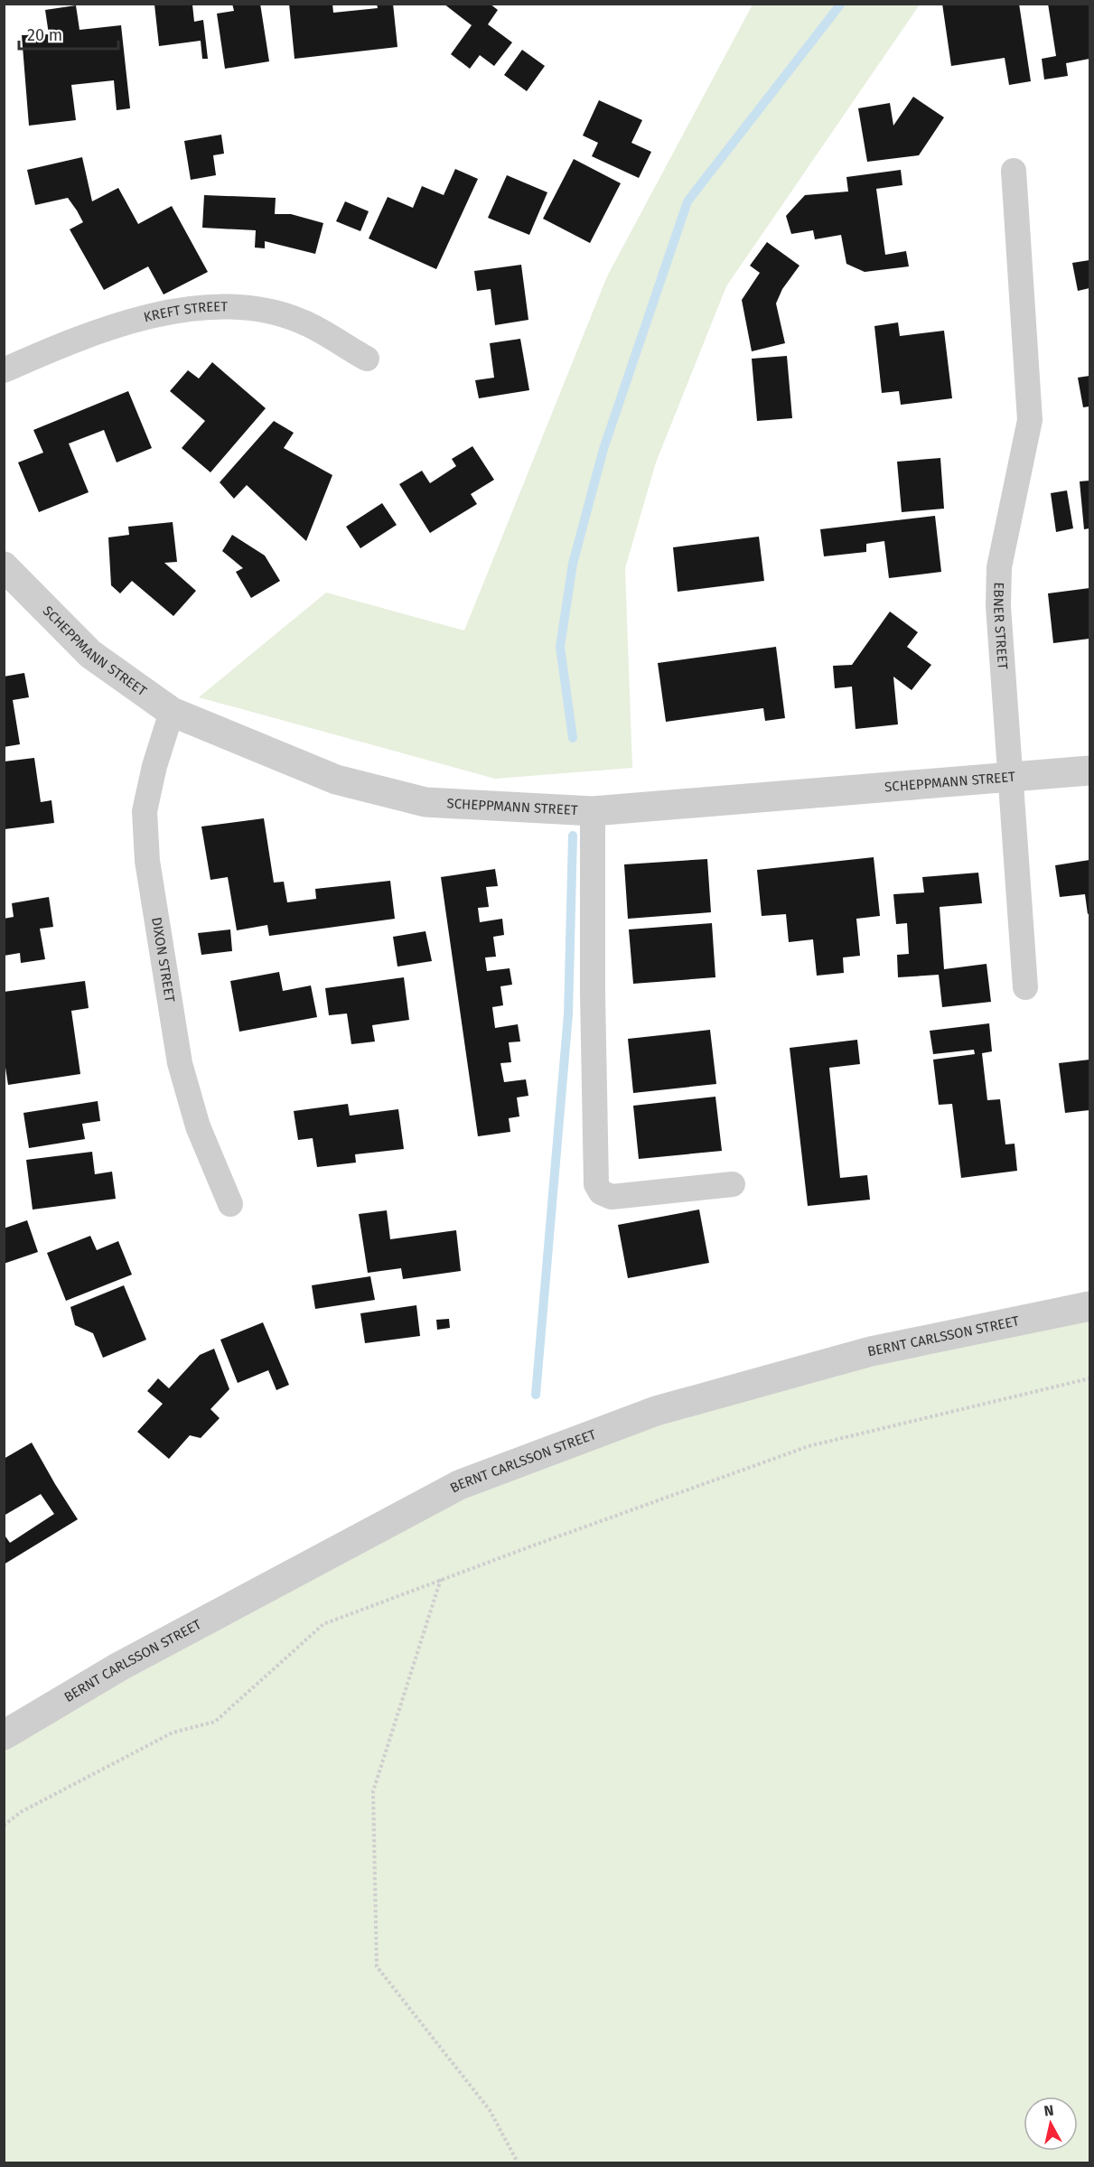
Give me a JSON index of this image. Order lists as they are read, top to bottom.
{
  "streets": {
    "street": [
      "KREFT STREET",
      "EBNER STREET",
      "SCHEPPMANN STREET",
      "DIXON STREET",
      "BERNT CARLSSON STREET"
    ]
  },
  "crossings": [
    ["EBNER STREET", "SCHEPPMANN STREET"],
    ["SCHEPPMANN STREET", "DIXON STREET"]
  ],
  "scale_bar": "20 m",
  "north": "top"
}
